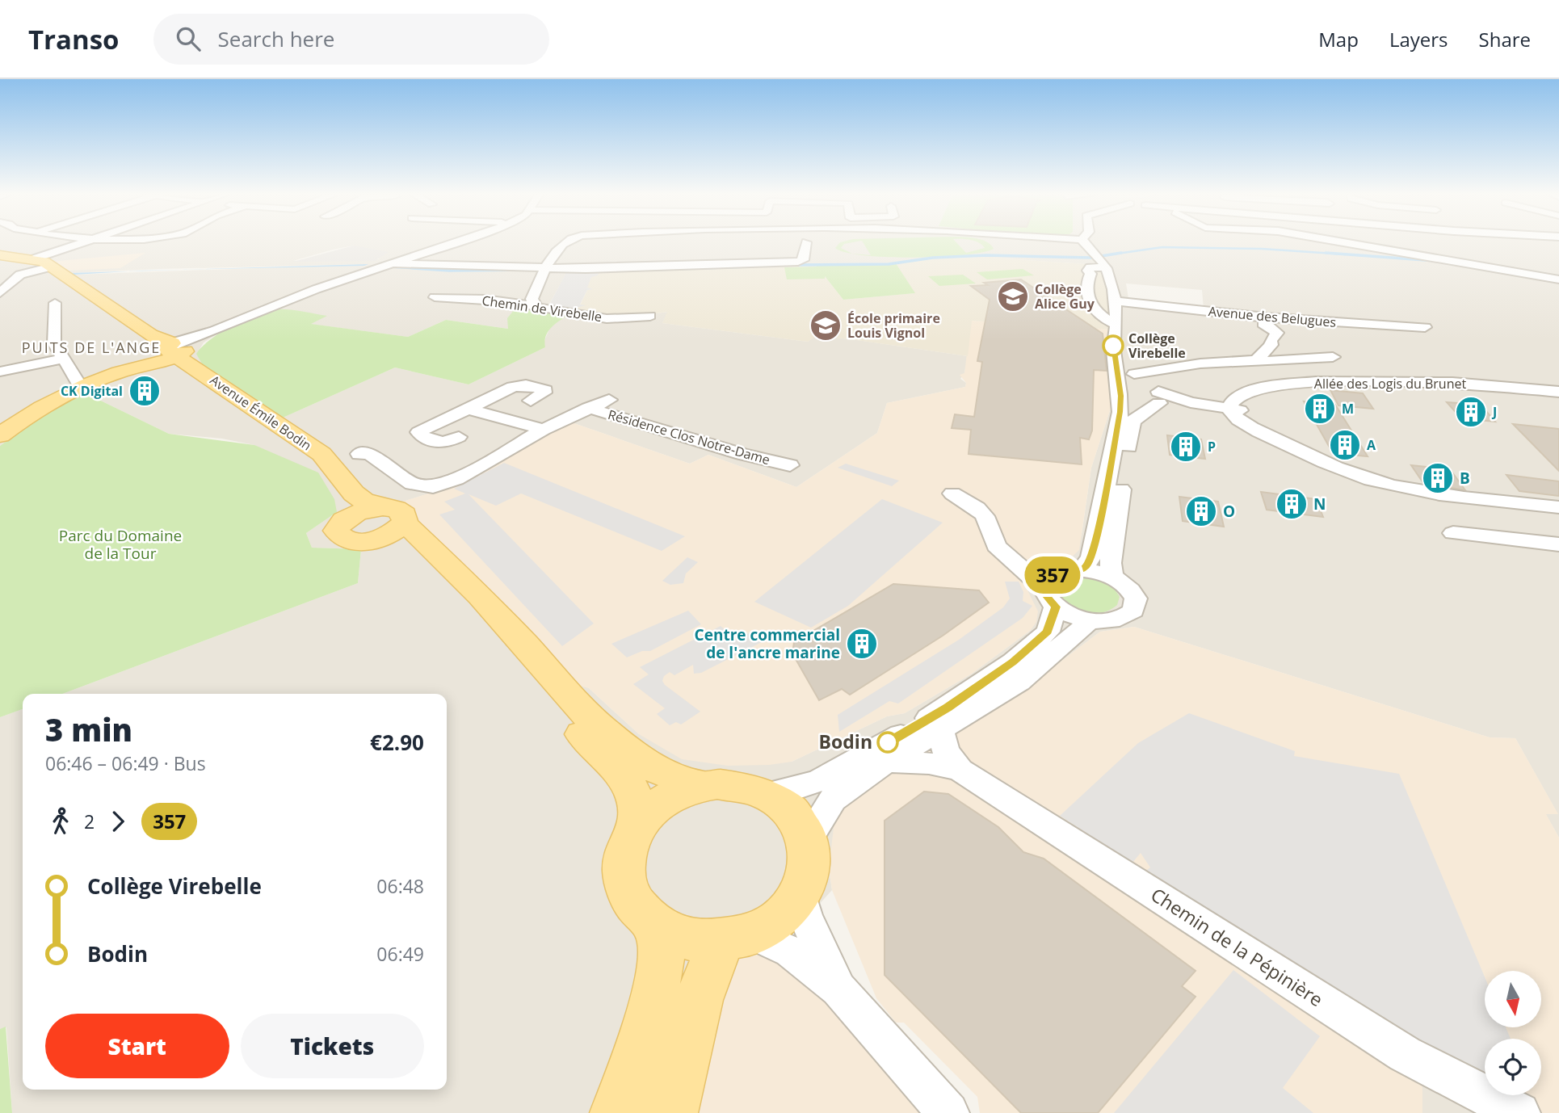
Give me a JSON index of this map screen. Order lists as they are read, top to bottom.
{
  "streets": {
    "main road": ["Avenue Émile Bodin"],
    "street": [
      "Chemin de Virebelle",
      "Avenue des Belugues",
      "Allée des Logis du Brunet",
      "Résidence Clos Notre-Dame",
      "Chemin de la Pépinière"
    ]
  },
  "districts": ["PUITS DE L'ANGE"],
  "parks": ["Parc du Domaine de la Tour"],
  "places": {
    "school or university": ["Collège Alice Guy", "École primaire Louis Vignol"],
    "other": ["Collège Virebelle", "Bodin"],
    "building": [
      "CK Digital",
      "M",
      "J",
      "A",
      "P",
      "B",
      "N",
      "O",
      "Centre commercial de l'ancre marine"
    ]
  },
  "lines": ["bus line 357"],
  "north": "bottom",
  "page": {
    "header": "Transo",
    "search": "Search here",
    "nav": ["Map", "Layers", "Share"],
    "on_map": "357",
    "heading": ["3 min", "06:46 – 06:49 · Bus", "€2.90"],
    "legs": ["2", "357"],
    "list": [
      {
        "name": "Collège Virebelle",
        "value": "06:48"
      },
      {
        "name": "Bodin",
        "value": "06:49"
      }
    ],
    "buttons": ["Start", "Tickets"]
  }
}
